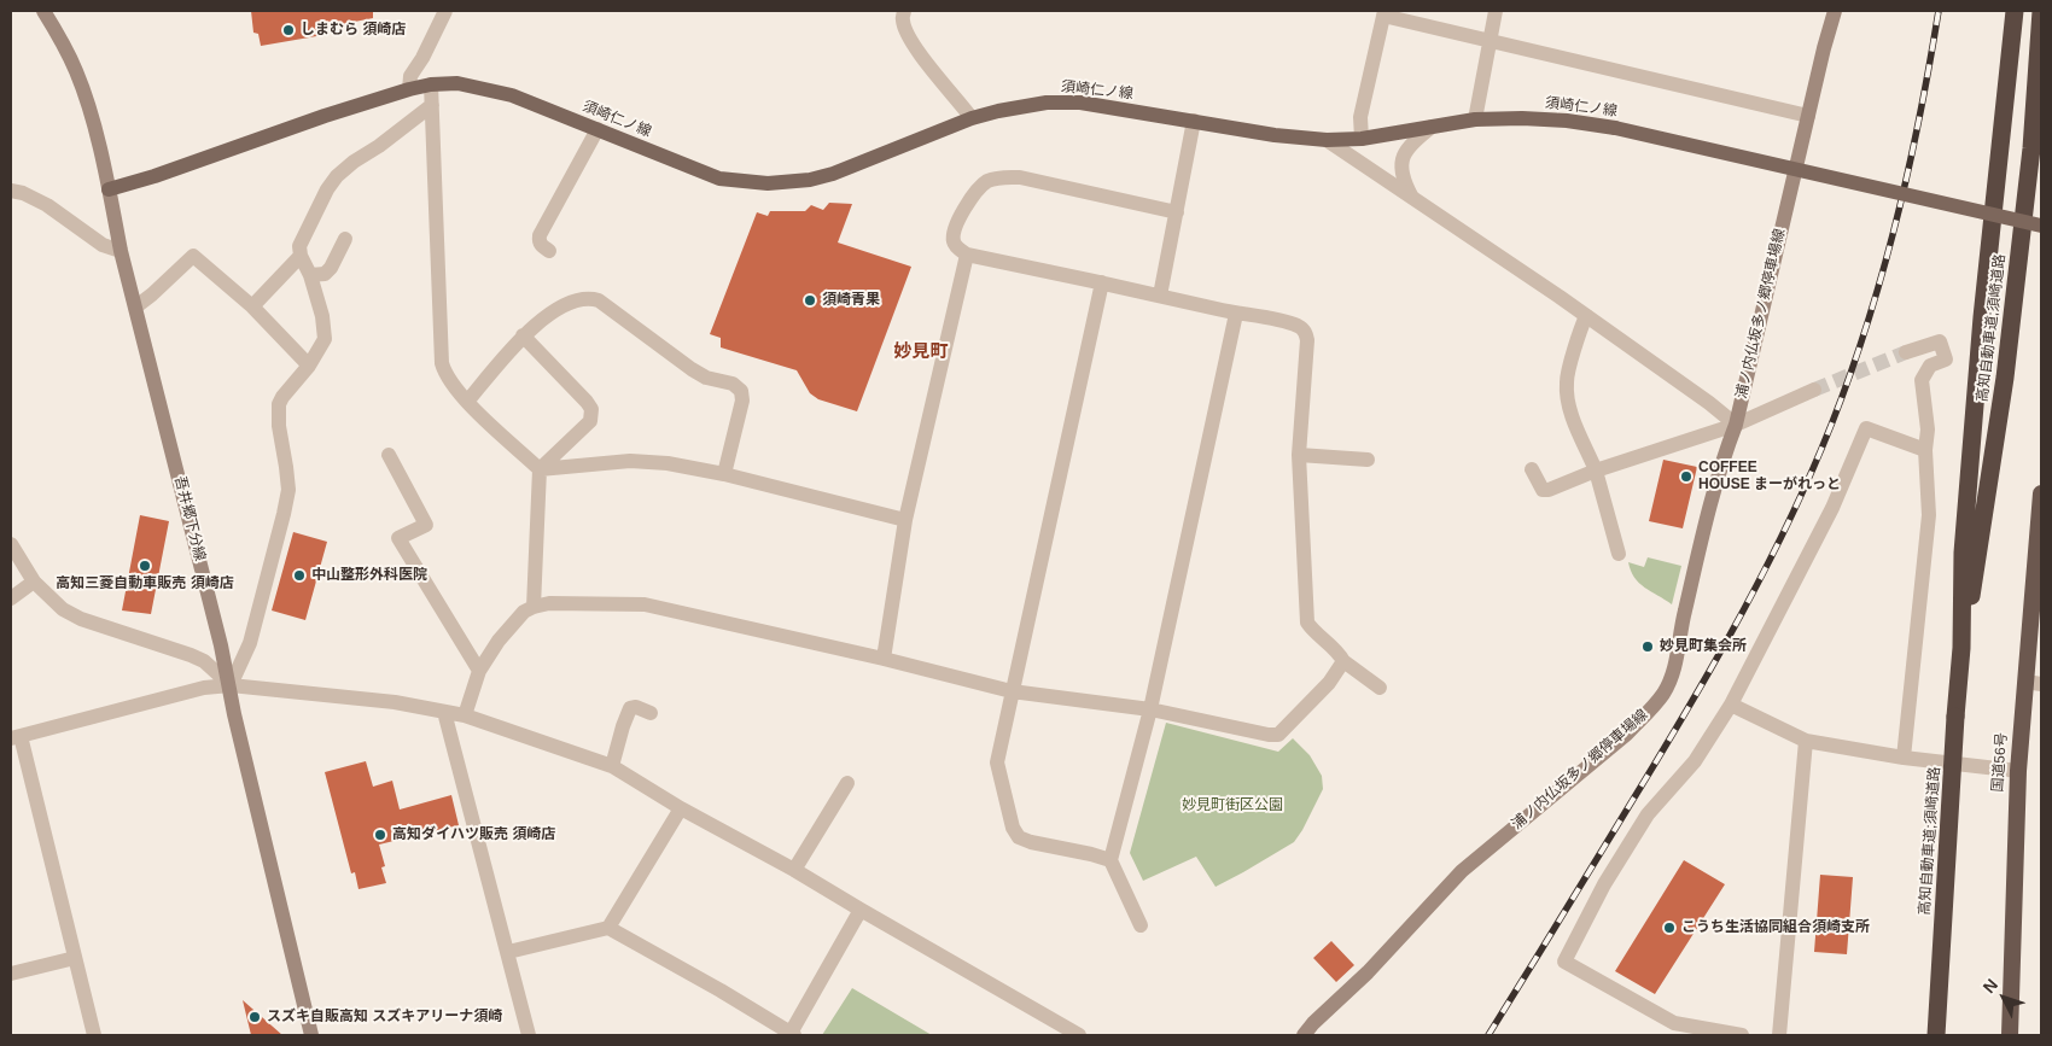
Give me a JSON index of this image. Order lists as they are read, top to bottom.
{
  "streets": {
    "highway": ["高知自動車道;須崎道路", "国道56号"],
    "main road": ["須崎仁ノ線", "浦ノ内仏坂多ノ郷停車場線", "吾井郷下分線"]
  },
  "crossings": [
    ["須崎仁ノ線", "吾井郷下分線"]
  ],
  "districts": ["妙見町"],
  "parks": ["妙見町街区公園"],
  "places": [
    "しまむら 須崎店",
    "須崎青果",
    "COFFEE HOUSE まーがれっと",
    "高知三菱自動車販売 須崎店",
    "中山整形外科医院",
    "妙見町集会所",
    "高知ダイハツ販売 須崎店",
    "こうち生活協同組合須崎支所",
    "スズキ自販高知 スズキアリーナ須崎"
  ],
  "north": "top left"
}
